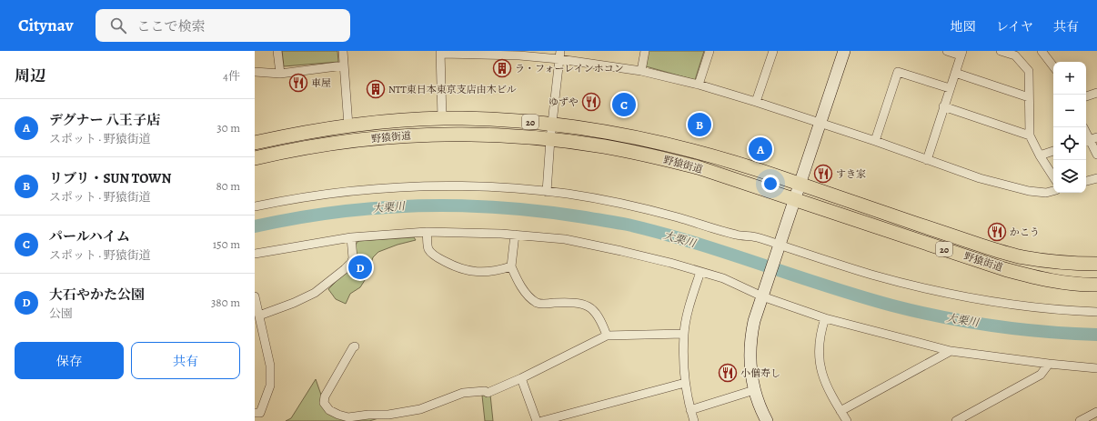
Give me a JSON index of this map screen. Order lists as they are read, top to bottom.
{
  "streets": {
    "main road": ["20", "野猿街道"]
  },
  "water": ["大栗川"],
  "places": {
    "building": ["ラ・フォーレインホコン", "NTT東日本東京支店由木ビル"],
    "restaurant": [
      "車屋",
      "ゆずや",
      "すき家",
      "かこう",
      "小僧寿し"
    ]
  },
  "page": {
    "header": "Citynav",
    "search": "ここで検索",
    "nav": ["地図", "レイヤ", "共有"],
    "heading": ["周辺", "4件"],
    "map_buttons": ["+", "−"],
    "pins": [
      "C",
      "B",
      "A",
      "D"
    ],
    "list": [
      {
        "mark": "A",
        "name": "デグナー 八王子店",
        "note": "スポット · 野猿街道",
        "value": "30 m"
      },
      {
        "mark": "B",
        "name": "リブリ・SUN TOWN",
        "note": "スポット · 野猿街道",
        "value": "80 m"
      },
      {
        "mark": "C",
        "name": "パールハイム",
        "note": "スポット · 野猿街道",
        "value": "150 m"
      },
      {
        "mark": "D",
        "name": "大石やかた公園",
        "note": "公園",
        "value": "380 m"
      }
    ],
    "buttons": ["保存", "共有"]
  }
}
